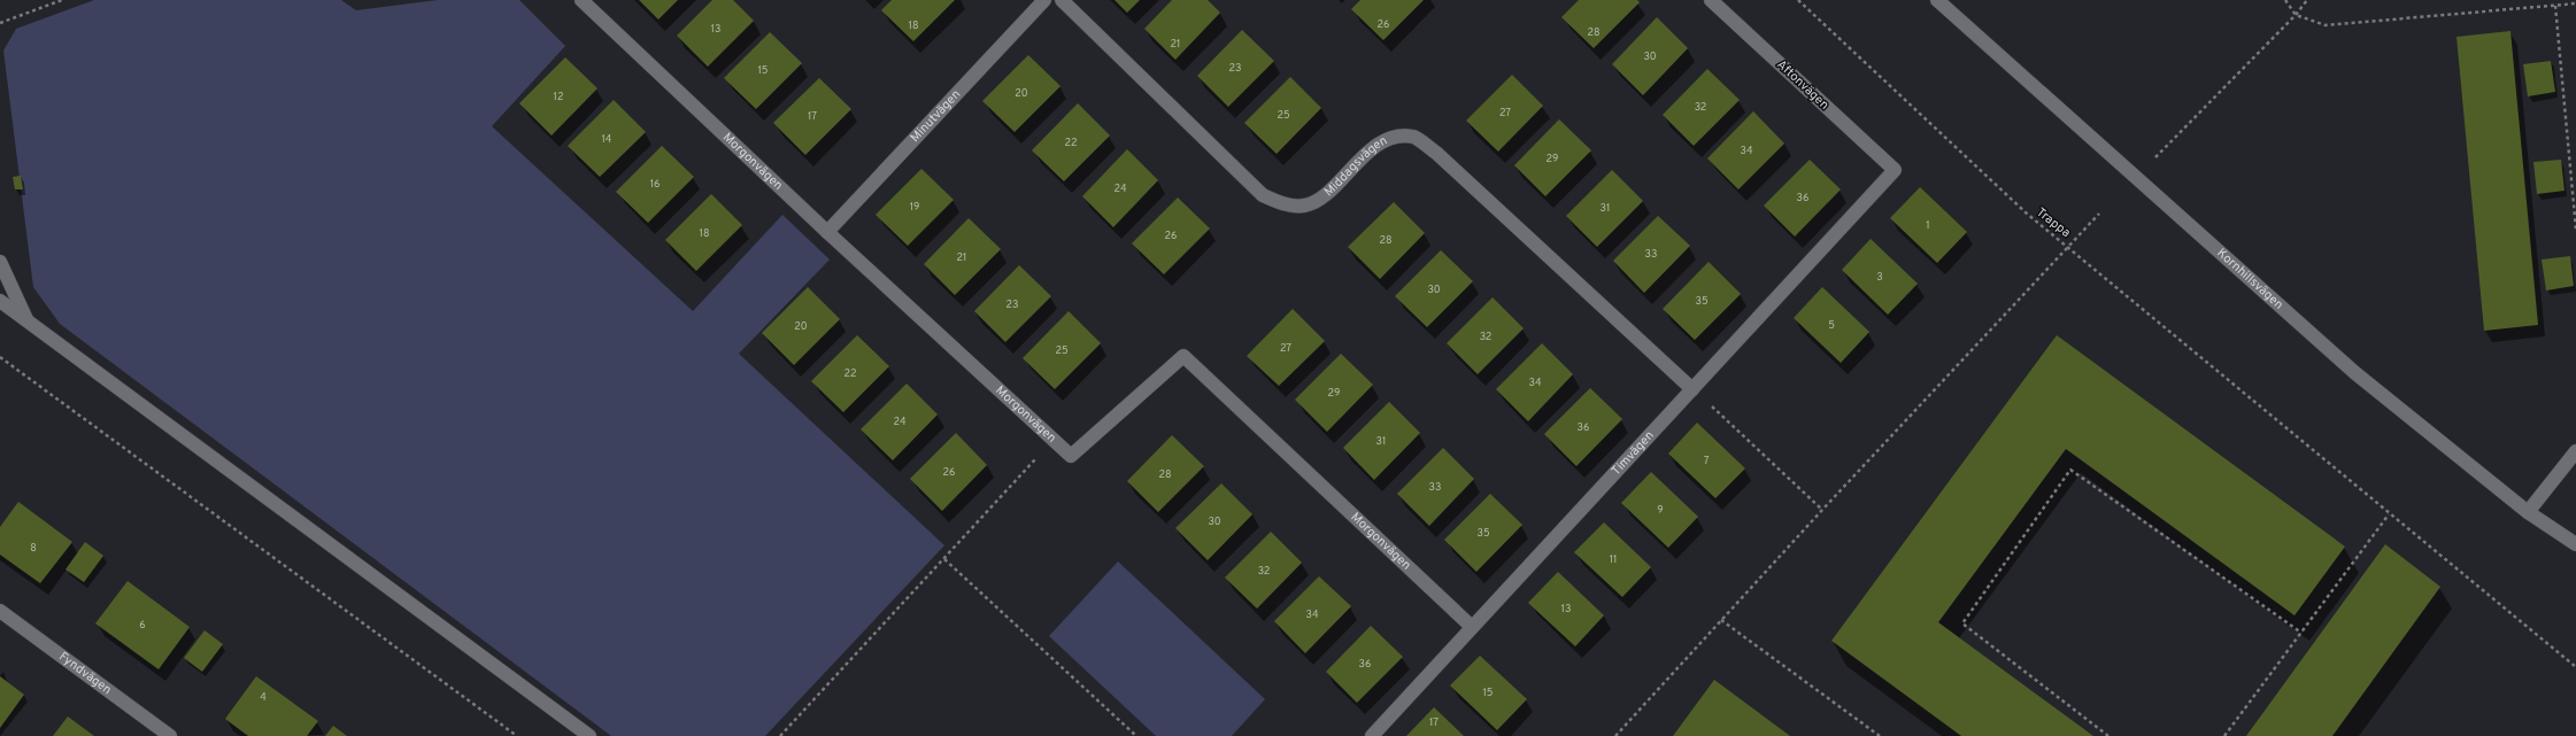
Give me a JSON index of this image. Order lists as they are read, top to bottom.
{
  "streets": {
    "street": [
      "Aftonvägen",
      "Minutvägen",
      "Morgonvägen",
      "Middagsvägen",
      "Kornhillsvägen",
      "Timvägen",
      "Fyndvägen"
    ],
    "path": ["Trappa"]
  },
  "crossings": [
    ["Aftonvägen", "Timvägen"],
    ["Minutvägen", "Morgonvägen"],
    ["Morgonvägen", "Timvägen"],
    ["Middagsvägen", "Timvägen"]
  ],
  "house_numbers": [
    "26",
    "18",
    "13",
    "28",
    "21",
    "30",
    "23",
    "15",
    "20",
    "12",
    "32",
    "27",
    "25",
    "17",
    "14",
    "22",
    "34",
    "29",
    "16",
    "24",
    "36",
    "19",
    "31",
    "1",
    "18",
    "26",
    "28",
    "33",
    "21",
    "3",
    "30",
    "35",
    "23",
    "5",
    "20",
    "32",
    "27",
    "25",
    "22",
    "34",
    "29",
    "24",
    "36",
    "31",
    "7",
    "26",
    "28",
    "33",
    "9",
    "30",
    "35",
    "8",
    "11",
    "32",
    "13",
    "34",
    "6",
    "36",
    "15",
    "4",
    "17"
  ]
}
